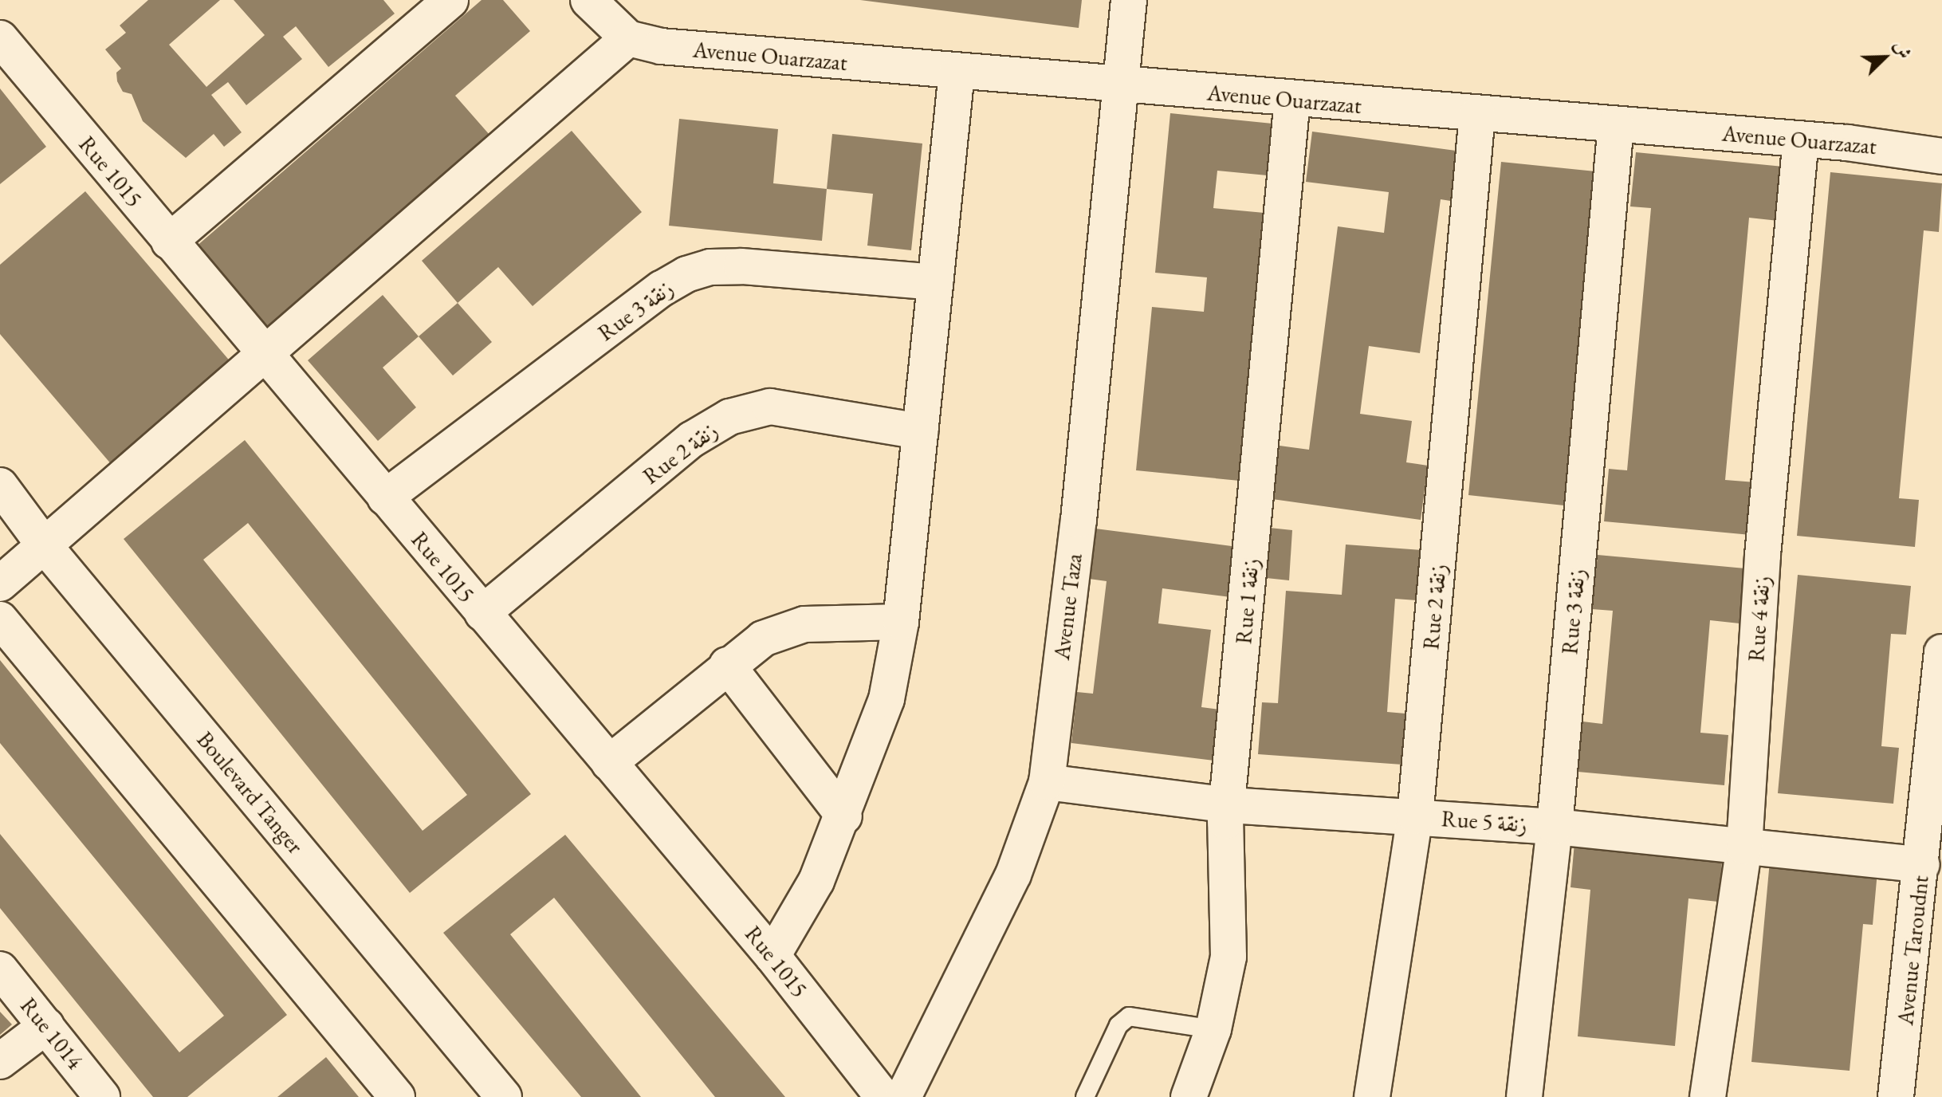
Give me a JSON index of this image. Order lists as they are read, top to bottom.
{
  "streets": {
    "street": [
      "Avenue Ouarzazat",
      "Rue 1015",
      "Rue 3 زنقة",
      "Rue 2 زنقة",
      "Rue 1 زنقة",
      "Avenue Taza",
      "Rue 4 زنقة",
      "Boulevard Tanger",
      "Rue 5 زنقة",
      "Avenue Taroudnt",
      "Rue 1014"
    ]
  },
  "crossings": [
    ["Avenue Ouarzazat", "Rue 3 زنقة"],
    ["Avenue Ouarzazat", "Rue 2 زنقة"],
    ["Avenue Ouarzazat", "Rue 1 زنقة"],
    ["Avenue Ouarzazat", "Avenue Taza"],
    ["Avenue Ouarzazat", "Rue 4 زنقة"],
    ["Rue 1015", "Rue 3 زنقة"],
    ["Rue 1015", "Rue 2 زنقة"],
    ["Rue 3 زنقة", "Rue 5 زنقة"],
    ["Rue 2 زنقة", "Rue 5 زنقة"],
    ["Rue 1 زنقة", "Rue 5 زنقة"],
    ["Avenue Taza", "Rue 5 زنقة"],
    ["Rue 4 زنقة", "Rue 5 زنقة"],
    ["Rue 5 زنقة", "Avenue Taroudnt"]
  ],
  "north": "top right"
}
